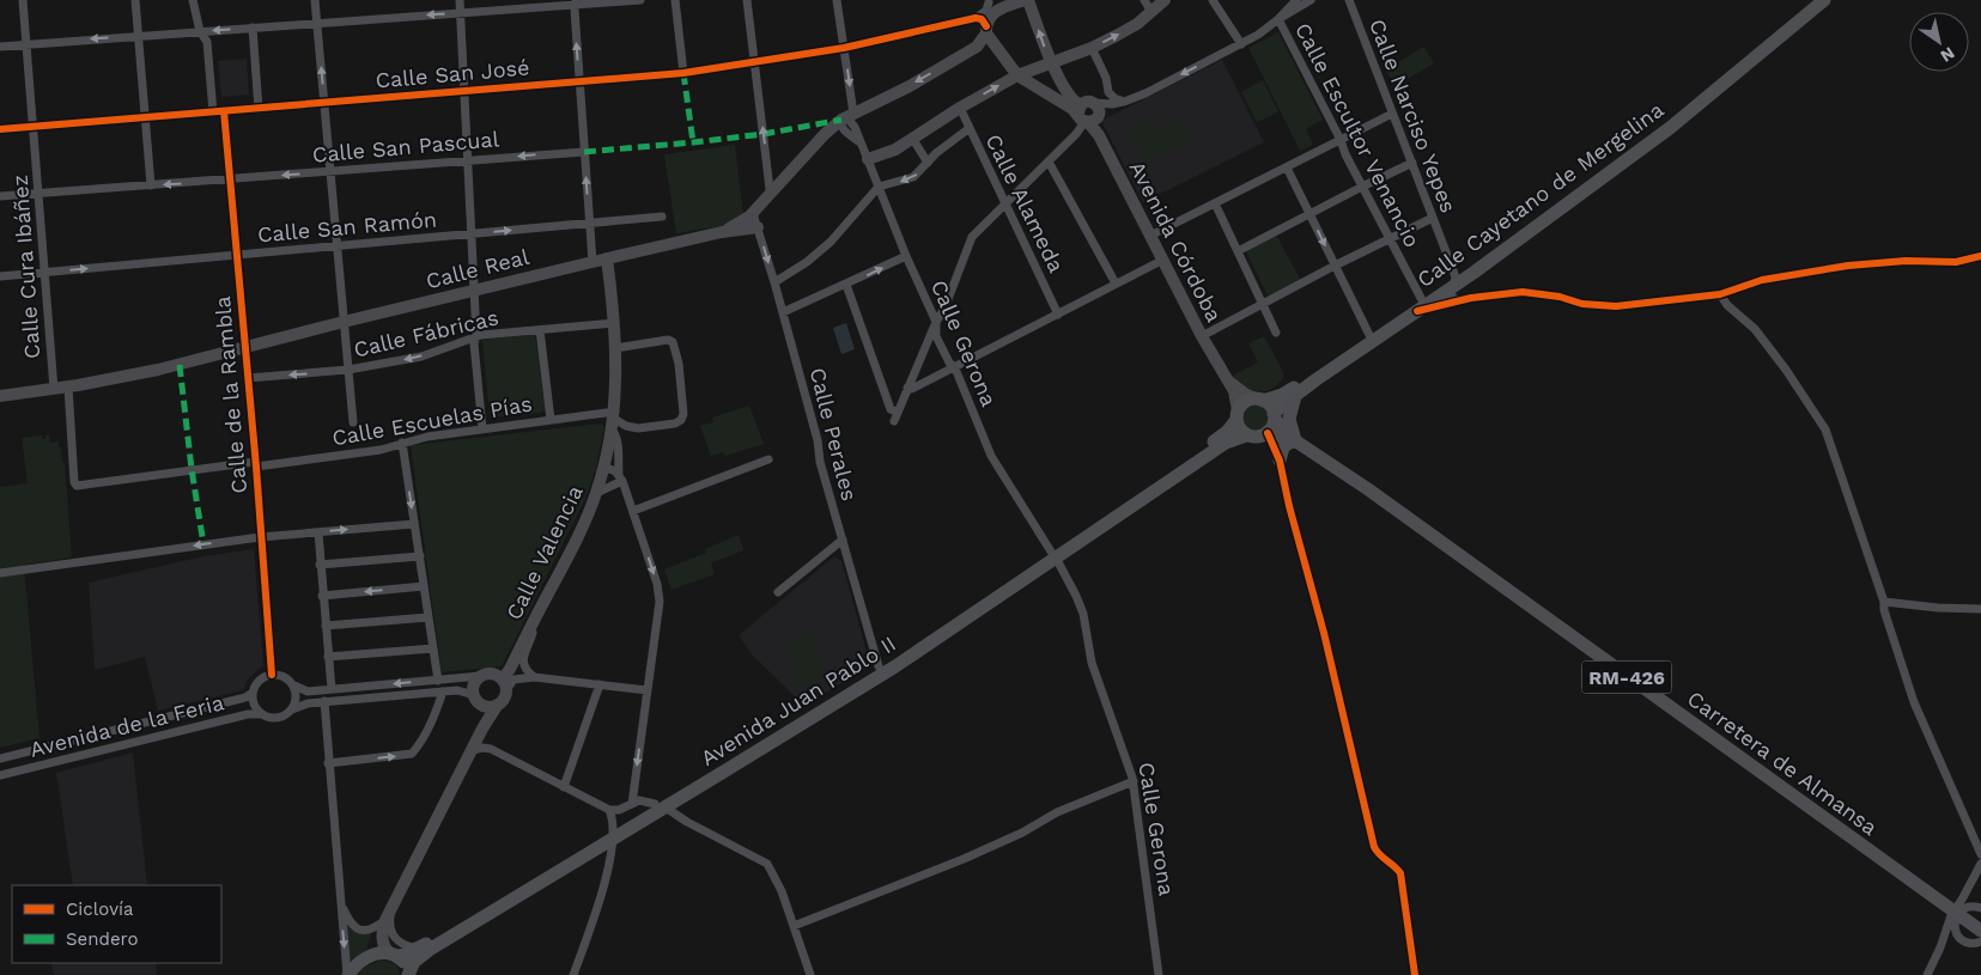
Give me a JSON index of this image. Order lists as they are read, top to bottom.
{
  "streets": {
    "highway": ["RM-426", "Carretera de Almansa"],
    "main road": [
      "Calle Cayetano de Mergelina",
      "Avenida Córdoba",
      "Calle Real",
      "Calle Valencia",
      "Avenida Juan Pablo II"
    ],
    "street": [
      "Calle San José",
      "Calle Narciso Yepes",
      "Calle Escultor Venancio",
      "Calle San Pascual",
      "Calle Alameda",
      "Calle San Ramón",
      "Calle Cura Ibáñez",
      "Calle Fábricas",
      "Calle Gerona",
      "Calle de la Rambla",
      "Calle Escuelas Pías",
      "Calle Perales",
      "Avenida de la Feria"
    ]
  },
  "crossings": [
    ["Calle San José", "Calle Cura Ibáñez"],
    ["Calle San José", "Calle de la Rambla"],
    ["Calle Narciso Yepes", "Calle Cayetano de Mergelina"],
    ["Calle Escultor Venancio", "Calle Cayetano de Mergelina"],
    ["Calle San Pascual", "Calle Cura Ibáñez"],
    ["Calle San Pascual", "Calle de la Rambla"],
    ["Calle Cayetano de Mergelina", "RM-426"],
    ["Calle San Ramón", "Calle Cura Ibáñez"],
    ["Calle San Ramón", "Calle de la Rambla"],
    ["Calle Cura Ibáñez", "Calle Real"],
    ["Calle Real", "Calle de la Rambla"],
    ["Calle Real", "Calle Escuelas Pías"],
    ["Calle Real", "Calle Valencia"],
    ["Calle Fábricas", "Calle de la Rambla"],
    ["Calle Fábricas", "Calle Valencia"],
    ["Calle Gerona", "Avenida Juan Pablo II"],
    ["Calle de la Rambla", "Calle Escuelas Pías"],
    ["Calle de la Rambla", "Avenida de la Feria"],
    ["Calle Escuelas Pías", "Calle Valencia"],
    ["Calle Perales", "Avenida Juan Pablo II"],
    ["RM-426", "Carretera de Almansa"]
  ],
  "one_way": ["Calle San Pascual", "Calle San Ramón", "Calle Fábricas"],
  "legend": ["Ciclovía", "Sendero"],
  "north": "bottom right"
}
